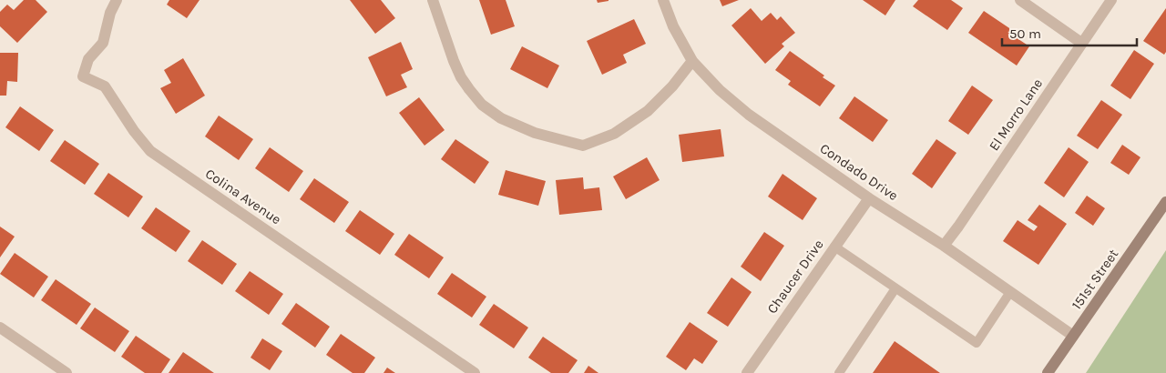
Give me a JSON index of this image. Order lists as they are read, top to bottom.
{
  "streets": {
    "street": [
      "El Morro Lane",
      "Condado Drive",
      "Colina Avenue",
      "Chaucer Drive",
      "151st Street"
    ]
  },
  "crossings": [
    ["El Morro Lane", "Condado Drive"],
    ["Condado Drive", "Chaucer Drive"],
    ["Condado Drive", "151st Street"]
  ],
  "scale_bar": "50 m"
}
